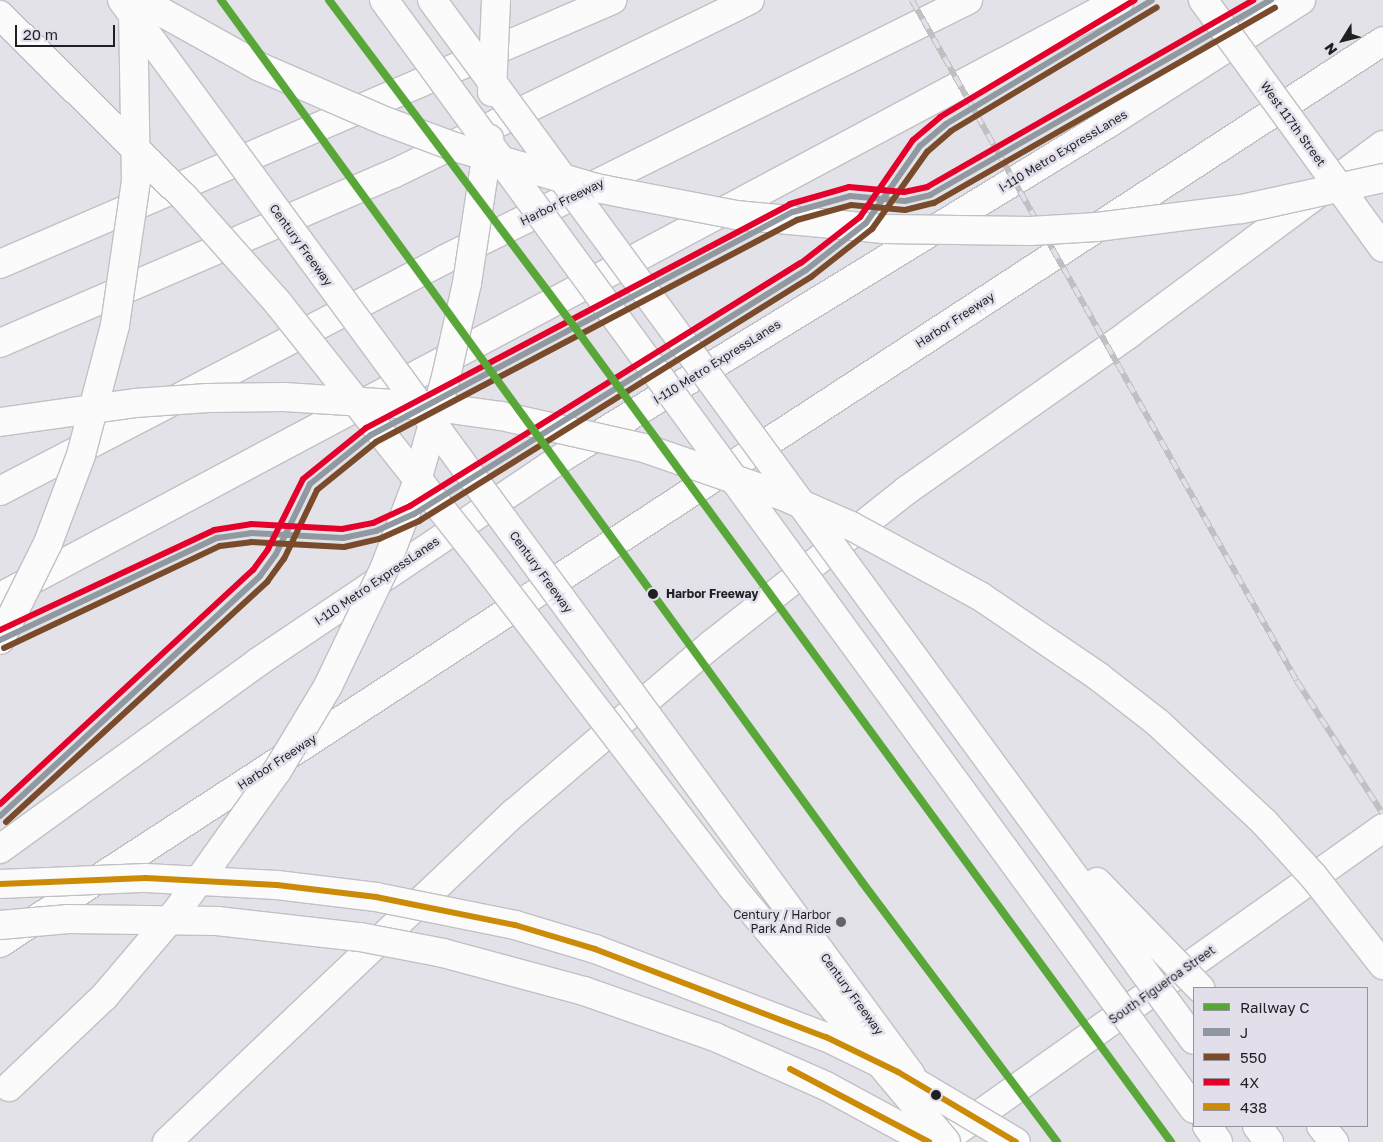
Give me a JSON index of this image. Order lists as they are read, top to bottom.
{
  "streets": {
    "main road": [
      "West 117th Street",
      "I-110 Metro ExpressLanes",
      "Harbor Freeway",
      "Century Freeway",
      "South Figueroa Street"
    ]
  },
  "places": ["Harbor Freeway", "Century / Harbor Park And Ride"],
  "lines": [
    "rail line C",
    "transit line J",
    "transit line 4X",
    "transit line 550",
    "transit line 438"
  ],
  "legend": [
    "Railway C",
    "J",
    "550",
    "4X",
    "438"
  ],
  "scale_bar": "20 m",
  "north": "bottom left"
}
